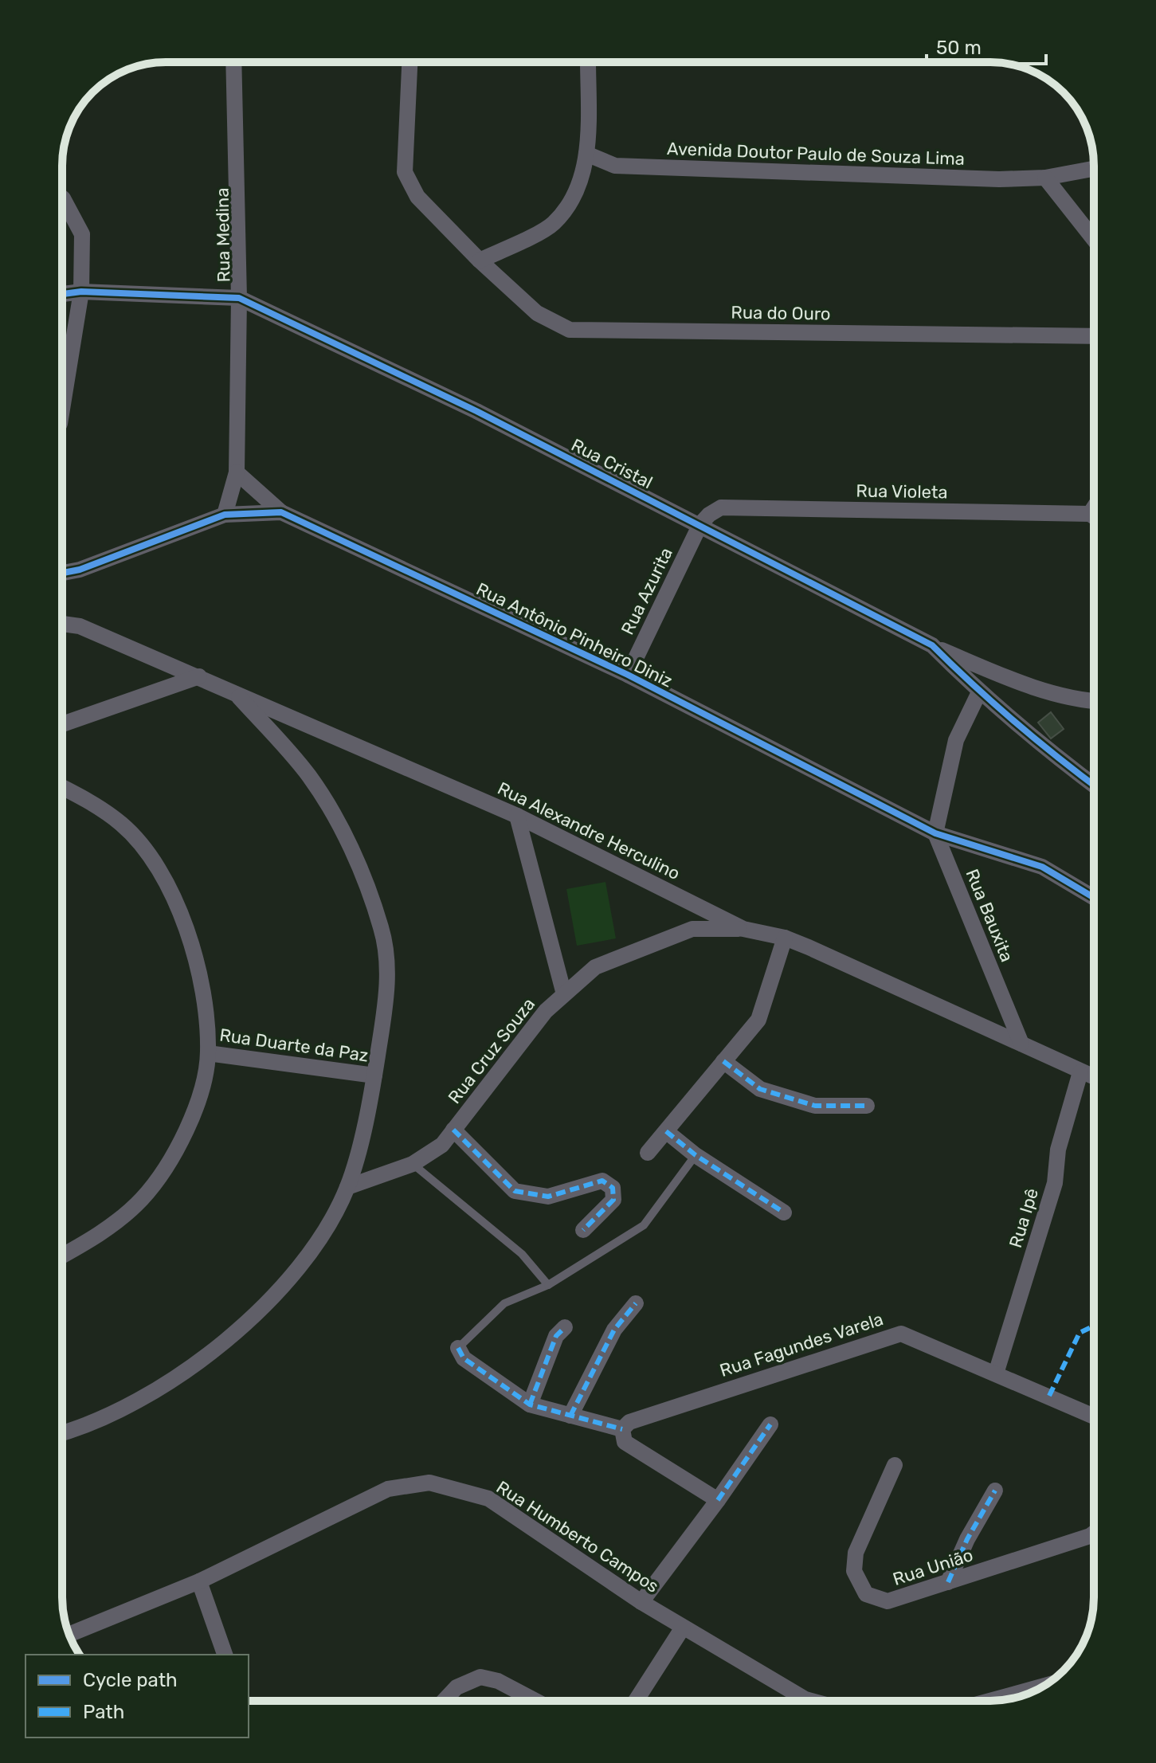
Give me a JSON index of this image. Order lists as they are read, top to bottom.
{
  "streets": {
    "street": [
      "Avenida Doutor Paulo de Souza Lima",
      "Rua Medina",
      "Rua do Ouro",
      "Rua Cristal",
      "Rua Violeta",
      "Rua Azurita",
      "Rua Antônio Pinheiro Diniz",
      "Rua Alexandre Herculino",
      "Rua Bauxita",
      "Rua Duarte da Paz",
      "Rua Cruz Souza",
      "Rua Ipê",
      "Rua Fagundes Varela",
      "Rua Humberto Campos",
      "Rua União"
    ]
  },
  "crossings": [
    ["Rua Medina", "Rua Cristal"],
    ["Rua Medina", "Rua Antônio Pinheiro Diniz"],
    ["Rua Cristal", "Rua Violeta"],
    ["Rua Cristal", "Rua Azurita"],
    ["Rua Violeta", "Rua Azurita"],
    ["Rua Azurita", "Rua Antônio Pinheiro Diniz"],
    ["Rua Antônio Pinheiro Diniz", "Rua Bauxita"],
    ["Rua Alexandre Herculino", "Rua Bauxita"],
    ["Rua Alexandre Herculino", "Rua Cruz Souza"],
    ["Rua Alexandre Herculino", "Rua Ipê"],
    ["Rua Ipê", "Rua Fagundes Varela"]
  ],
  "legend": ["Cycle path", "Path"],
  "scale_bar": "50 m"
}
